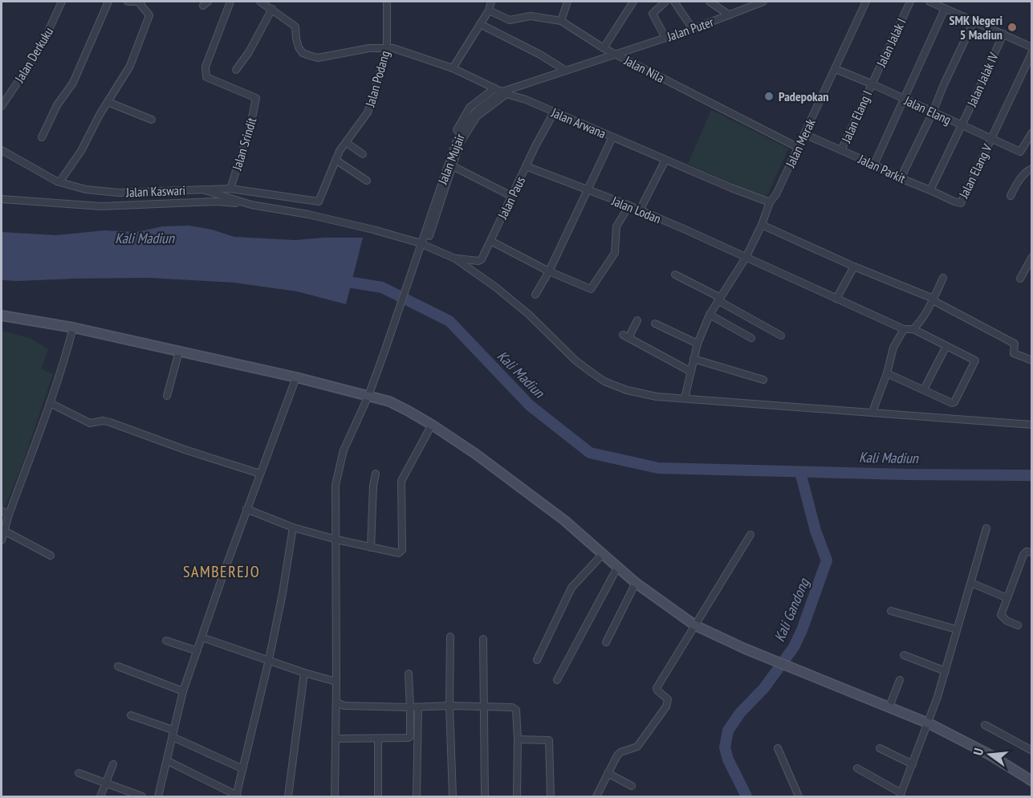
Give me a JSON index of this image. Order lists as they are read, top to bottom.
{
  "streets": {
    "street": [
      "Jalan Puter",
      "Jalan Jalak I",
      "Jalan Derkuku",
      "Jalan Nila",
      "Jalan Podang",
      "Jalan Jalak IV",
      "Jalan Elang",
      "Jalan Elang I",
      "Jalan Arwana",
      "Jalan Merak",
      "Jalan Srindit",
      "Jalan Mujair",
      "Jalan Parkit",
      "Jalan Elang V",
      "Jalan Kaswari",
      "Jalan Paus",
      "Jalan Lodan"
    ]
  },
  "crossings": [
    ["Jalan Puter", "Jalan Nila"],
    ["Jalan Puter", "Jalan Mujair"],
    ["Jalan Jalak I", "Jalan Elang"],
    ["Jalan Jalak I", "Jalan Elang I"],
    ["Jalan Nila", "Jalan Merak"],
    ["Jalan Nila", "Jalan Mujair"],
    ["Jalan Podang", "Jalan Arwana"],
    ["Jalan Podang", "Jalan Kaswari"],
    ["Jalan Jalak IV", "Jalan Elang"],
    ["Jalan Jalak IV", "Jalan Parkit"],
    ["Jalan Elang", "Jalan Elang I"],
    ["Jalan Elang", "Jalan Merak"],
    ["Jalan Elang", "Jalan Elang V"],
    ["Jalan Elang I", "Jalan Parkit"],
    ["Jalan Arwana", "Jalan Merak"],
    ["Jalan Arwana", "Jalan Mujair"],
    ["Jalan Arwana", "Jalan Paus"],
    ["Jalan Merak", "Jalan Parkit"],
    ["Jalan Merak", "Jalan Lodan"],
    ["Jalan Srindit", "Jalan Kaswari"],
    ["Jalan Parkit", "Jalan Elang V"],
    ["Jalan Paus", "Jalan Lodan"]
  ],
  "districts": ["SAMBEREJO"],
  "water": ["Kali Madiun", "Kali Gandong"],
  "places": ["SMK Negeri 5 Madiun", "Padepokan"],
  "north": "left"
}
